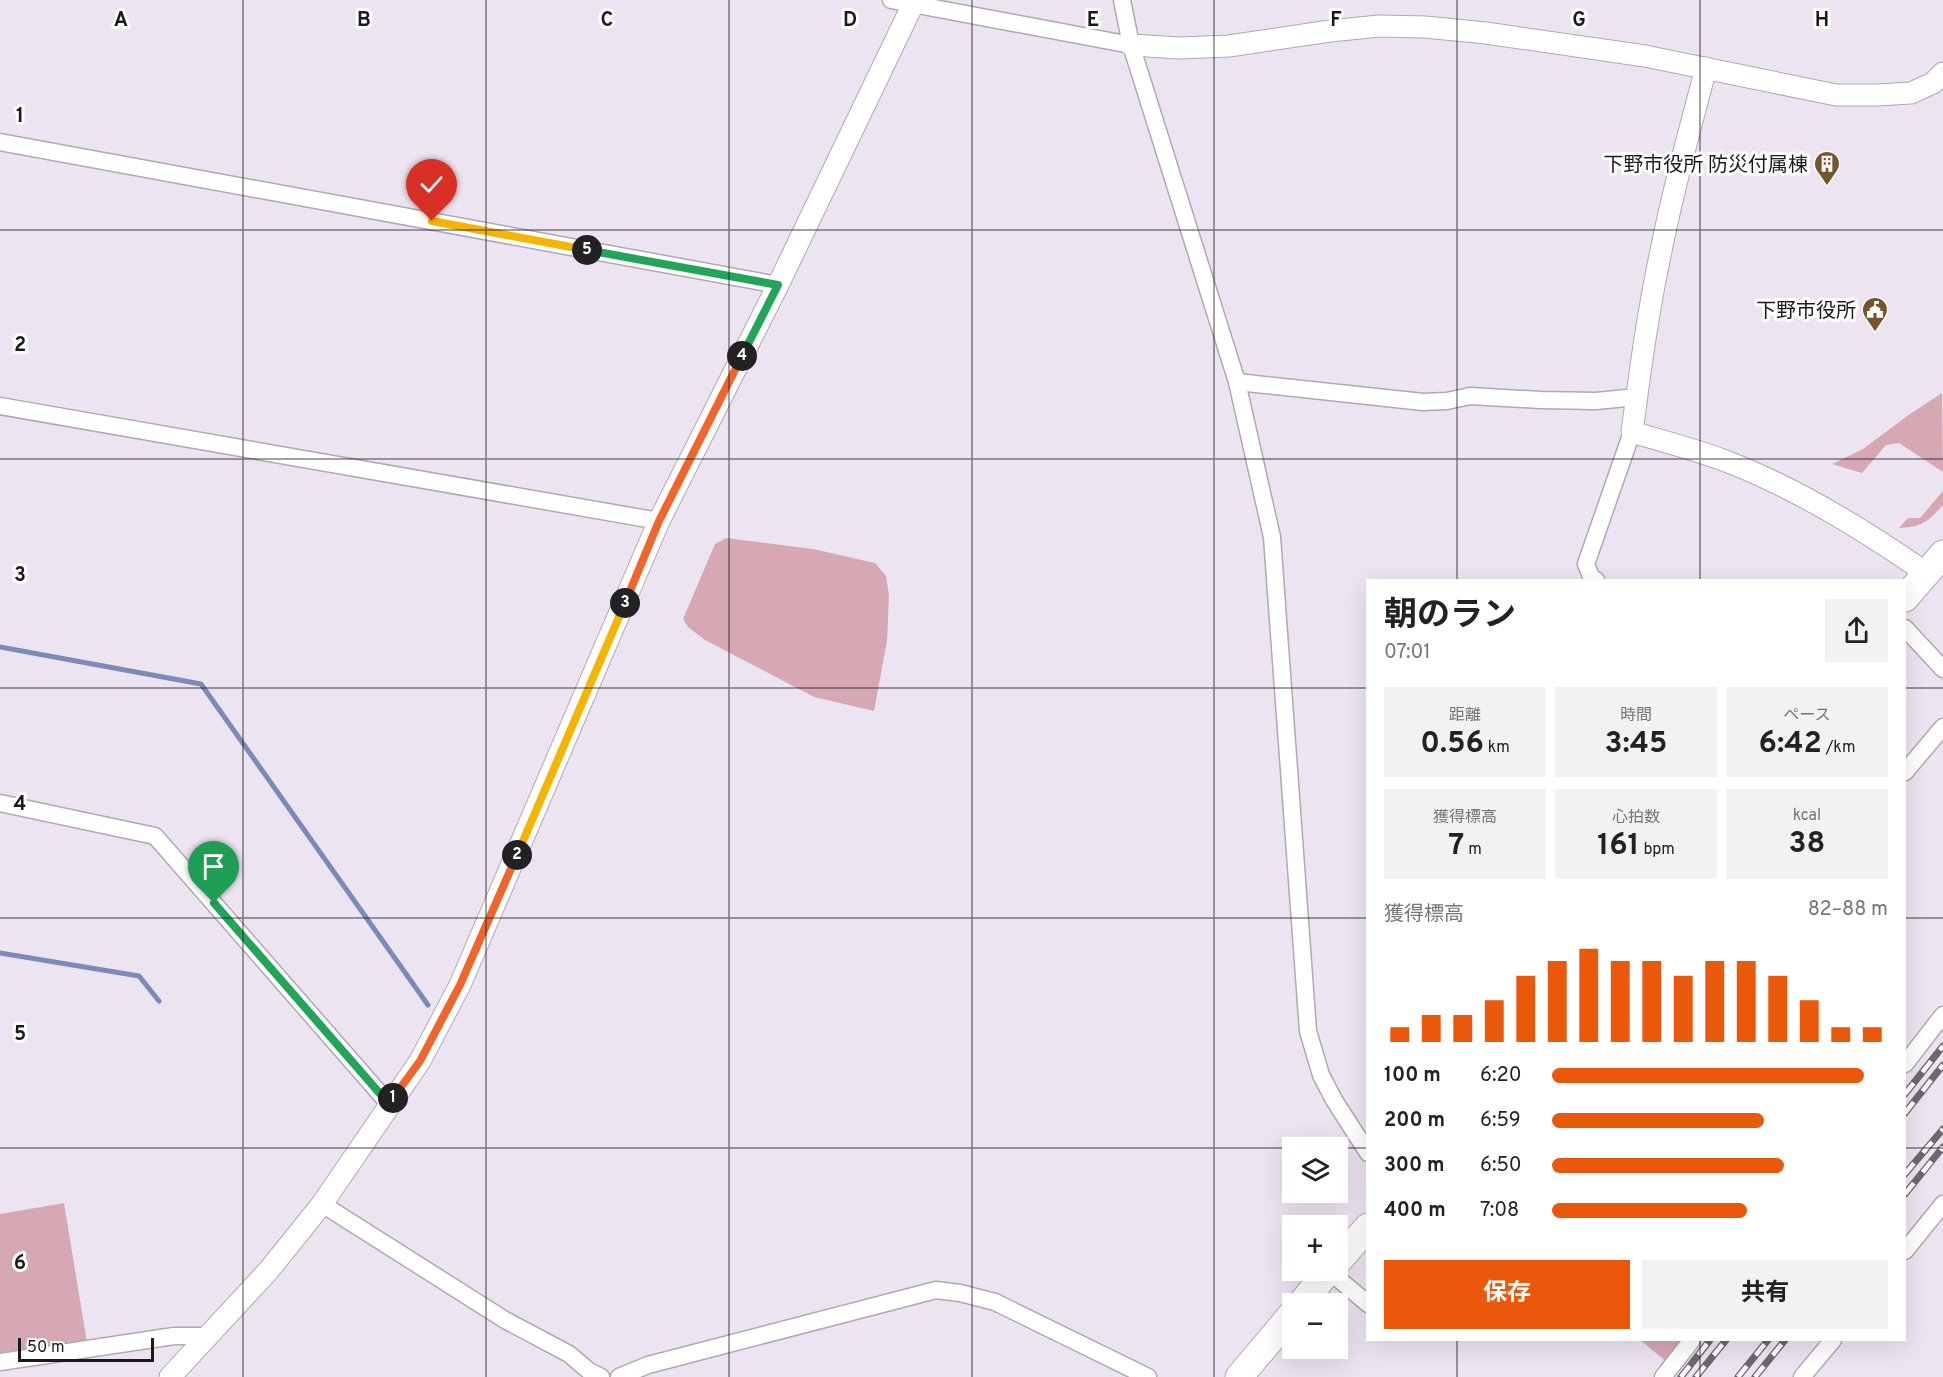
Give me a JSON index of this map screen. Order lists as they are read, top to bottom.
{
  "places": {
    "building": ["下野市役所 防災付属棟"],
    "public building": ["下野市役所"]
  },
  "scale_bar": "50 m",
  "page": {
    "pins": [
      "5",
      "4",
      "3",
      "2",
      "1"
    ],
    "heading": ["朝のラン", "07:01"],
    "stats": [
      ["距離", "0.56 km"],
      ["時間", "3:45"],
      ["ペース", "6:42 /km"],
      ["獲得標高", "7 m"],
      ["心拍数", "161 bpm"],
      ["kcal", "38"]
    ],
    "chart": ["獲得標高", "82–88 m"],
    "list": [
      {
        "name": "100 m",
        "note": "6:20"
      },
      {
        "name": "200 m",
        "note": "6:59"
      },
      {
        "name": "300 m",
        "note": "6:50"
      },
      {
        "name": "400 m",
        "note": "7:08"
      }
    ],
    "map_buttons": ["+", "−"],
    "buttons": ["保存", "共有"],
    "scale": "50 m"
  },
  "grid": {
    "columns": [
      "A",
      "B",
      "C",
      "D",
      "E",
      "F",
      "G",
      "H"
    ],
    "rows": [
      "1",
      "2",
      "3",
      "4",
      "5",
      "6"
    ]
  }
}
